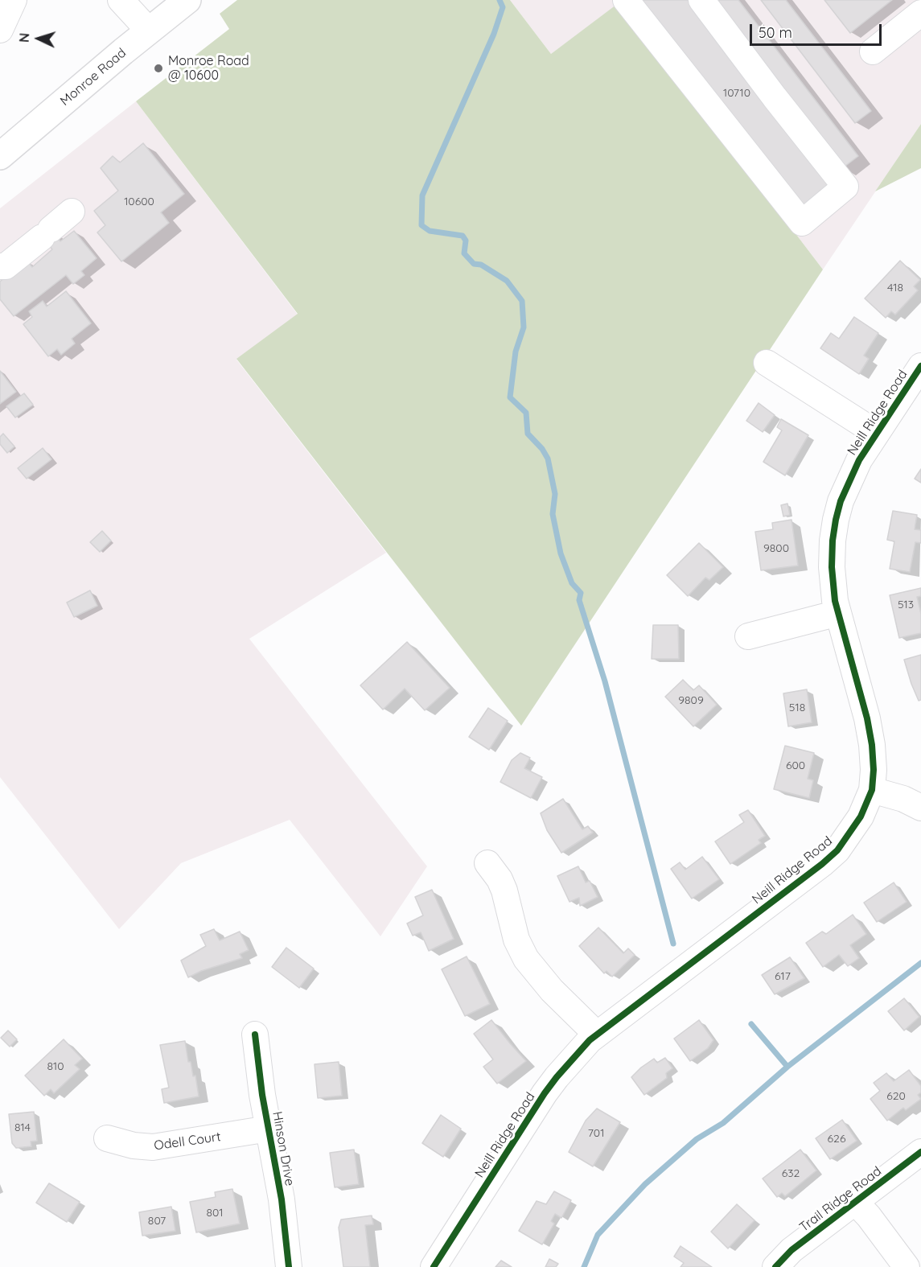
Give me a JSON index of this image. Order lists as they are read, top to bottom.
{
  "streets": {
    "main road": ["Monroe Road"],
    "street": [
      "Neill Ridge Road",
      "Odell Court",
      "Hinson Drive",
      "Trail Ridge Road"
    ]
  },
  "crossings": [
    ["Odell Court", "Hinson Drive"]
  ],
  "places": ["Monroe Road @ 10600"],
  "house_numbers": [
    "10710",
    "10600",
    "418",
    "9800",
    "513",
    "9809",
    "518",
    "600",
    "617",
    "810",
    "620",
    "814",
    "701",
    "626",
    "632",
    "801",
    "807"
  ],
  "scale_bar": "50 m",
  "north": "left"
}
